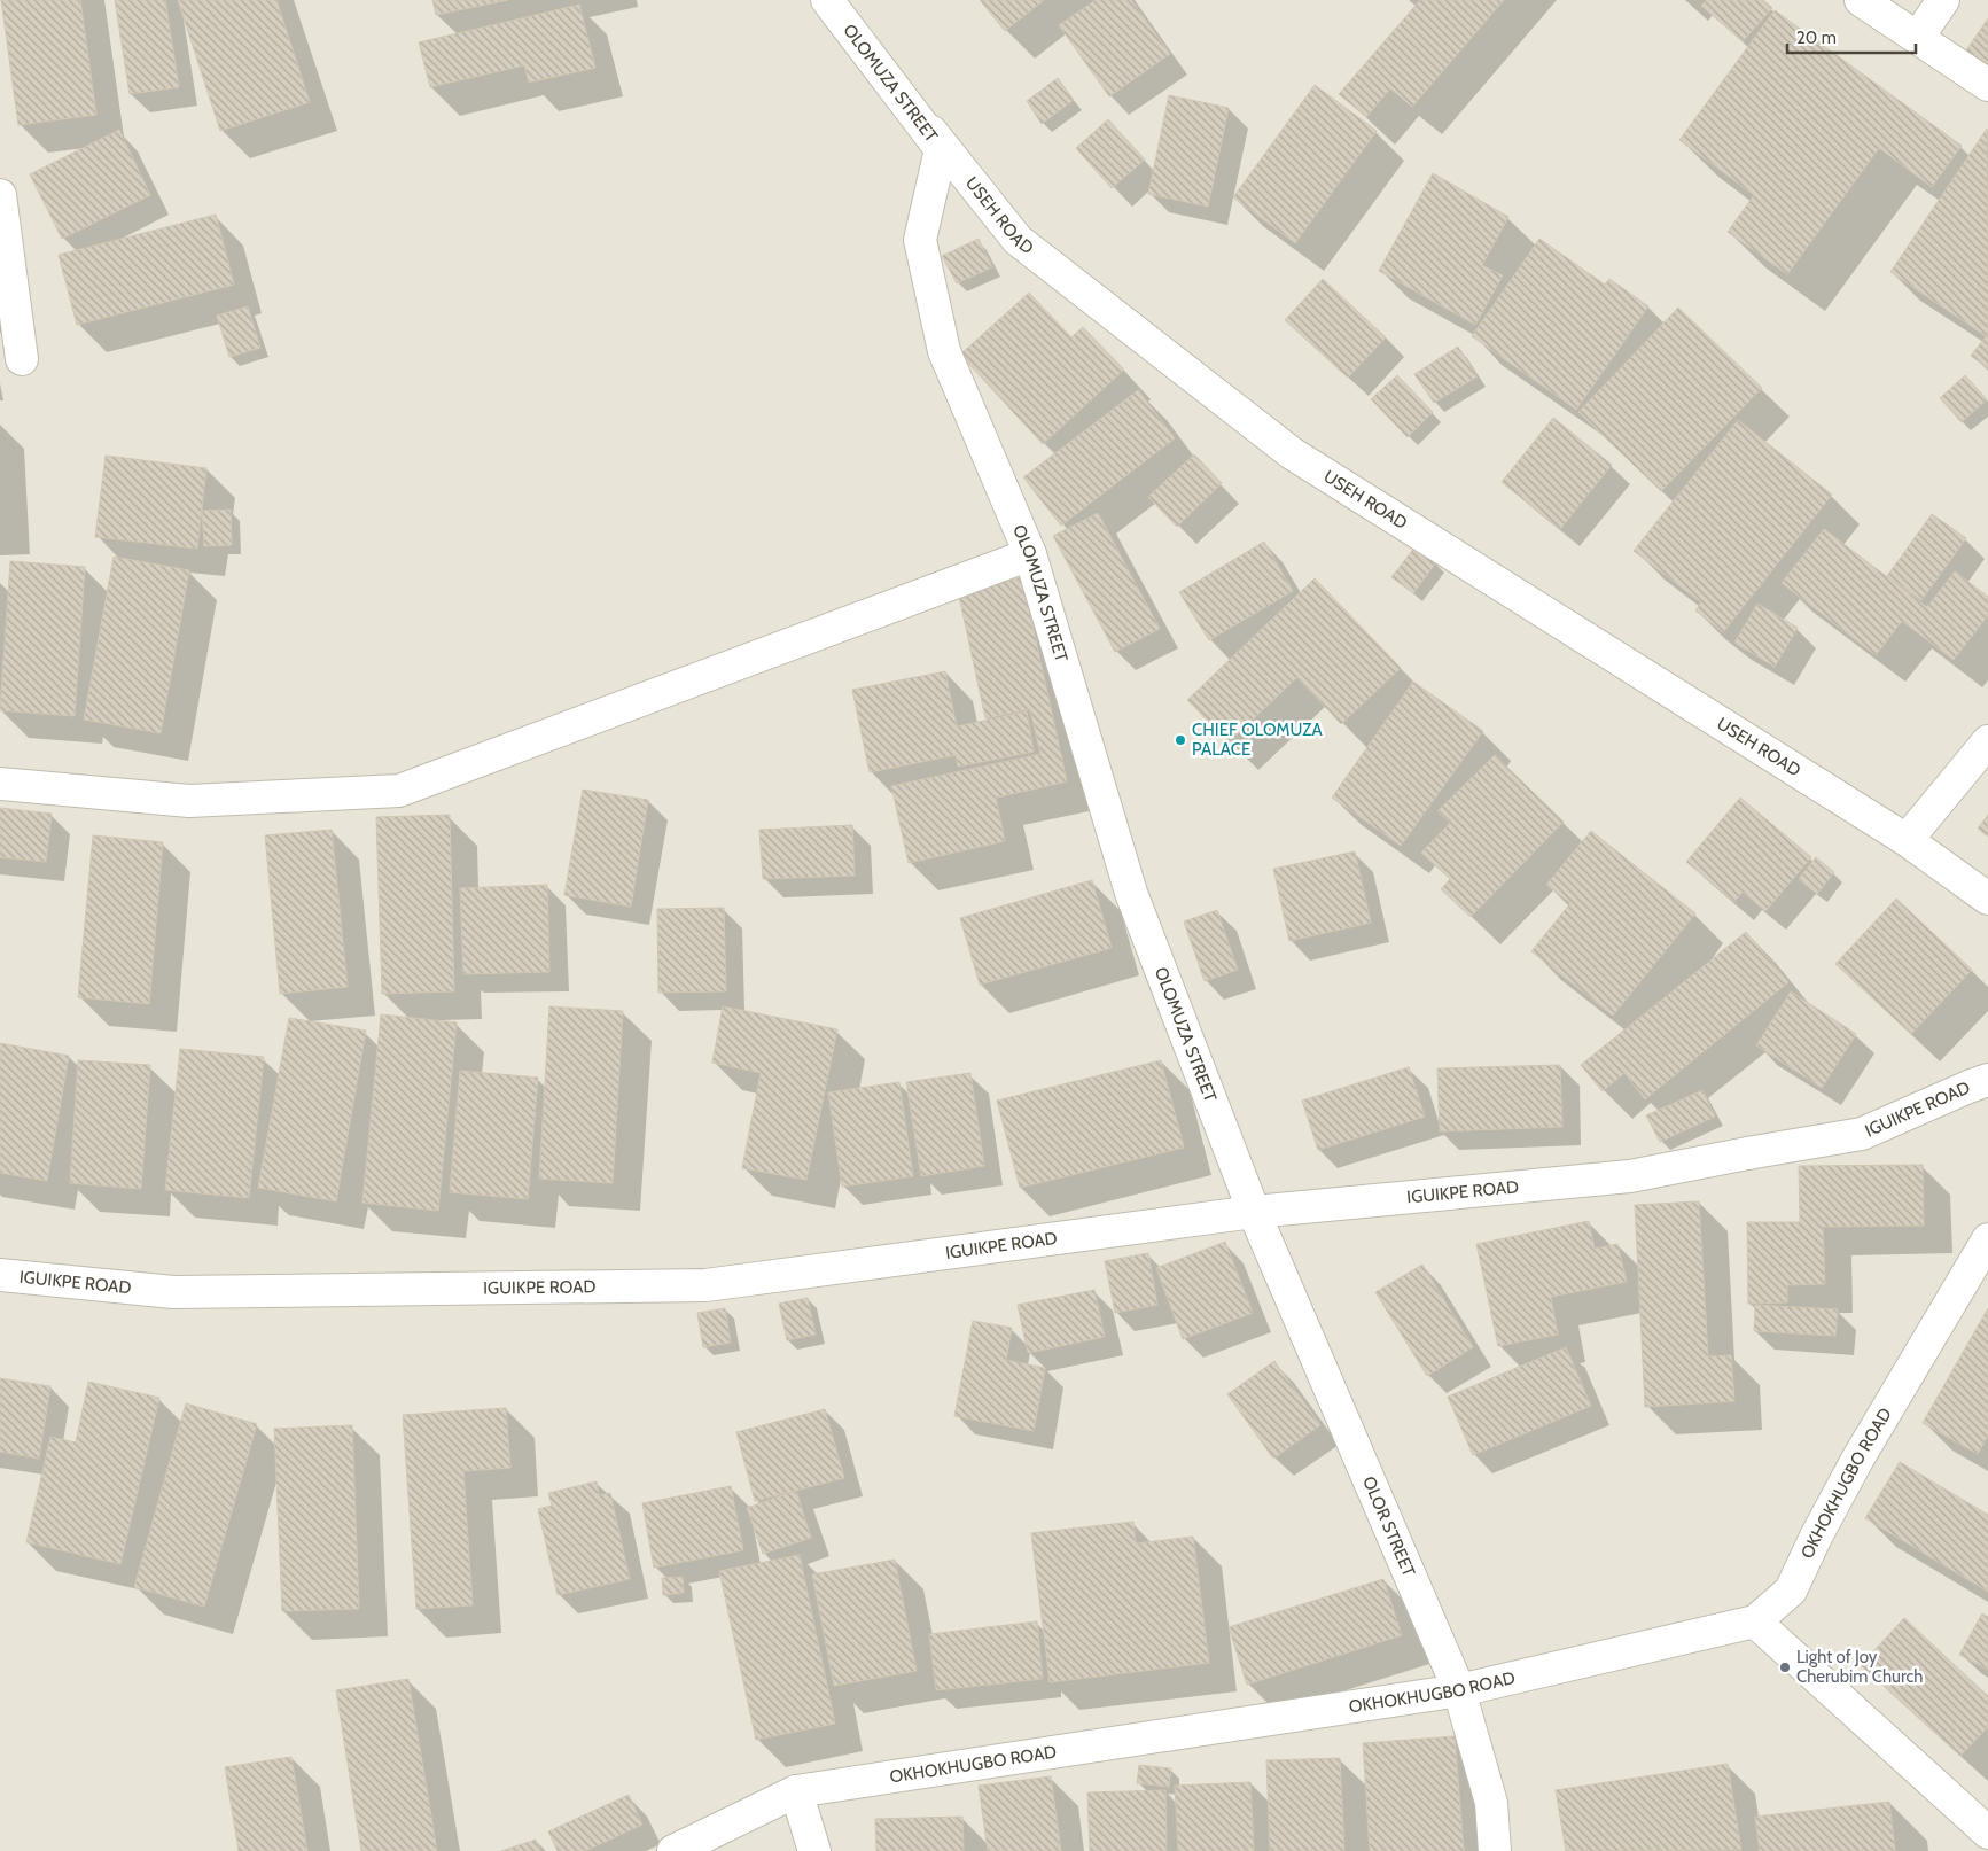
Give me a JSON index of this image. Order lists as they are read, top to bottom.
{
  "streets": {
    "street": [
      "OLOMUZA STREET",
      "USEH ROAD",
      "IGUIKPE ROAD",
      "OKHOKHUGBO ROAD",
      "OLOR STREET"
    ]
  },
  "crossings": [
    ["OLOMUZA STREET", "USEH ROAD"],
    ["OLOMUZA STREET", "IGUIKPE ROAD"],
    ["OLOMUZA STREET", "OLOR STREET"],
    ["IGUIKPE ROAD", "OLOR STREET"],
    ["OKHOKHUGBO ROAD", "OLOR STREET"]
  ],
  "places": ["CHIEF OLOMUZA PALACE", "Light of Joy Cherubim Church"],
  "scale_bar": "20 m"
}
